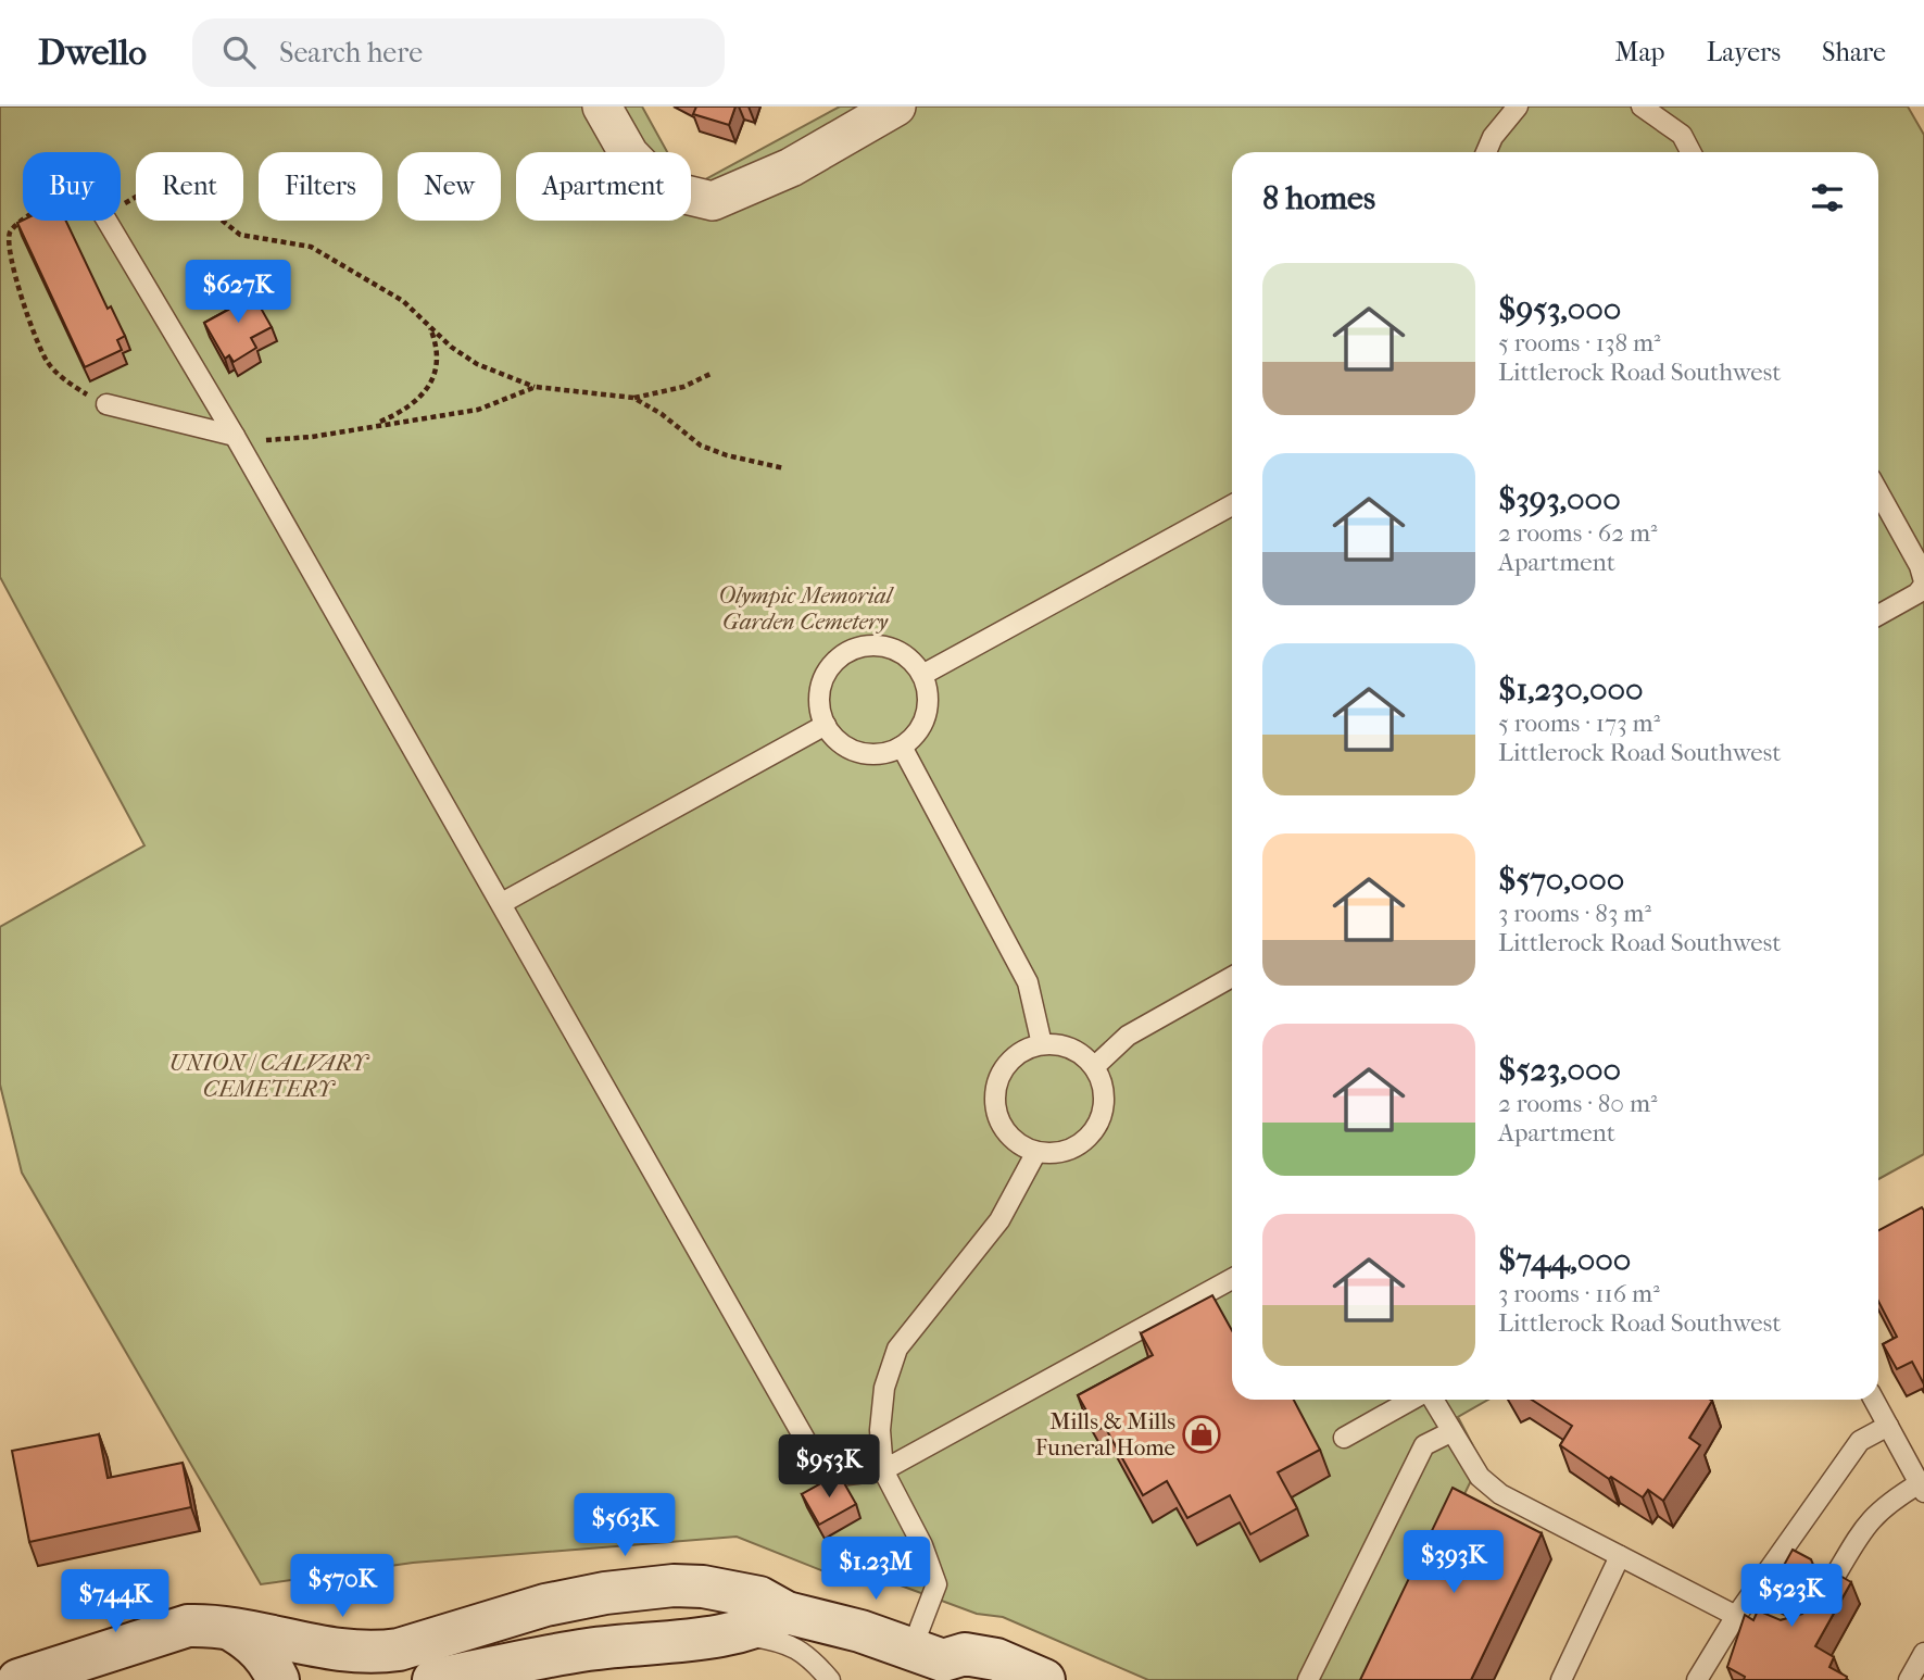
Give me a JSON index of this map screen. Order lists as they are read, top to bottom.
{
  "parks": ["Olympic Memorial Garden Cemetery", "UNION / CALVARY CEMETERY"],
  "places": {
    "shop": ["Mills & Mills Funeral Home"]
  },
  "page": {
    "header": "Dwello",
    "search": "Search here",
    "nav": ["Map", "Layers", "Share"],
    "chip": [
      "Buy",
      "Rent",
      "Filters",
      "New",
      "Apartment"
    ],
    "heading": "8 homes",
    "list": [
      {
        "name": "$953,000",
        "note": "5 rooms · 138 m² · Littlerock Road Southwest"
      },
      {
        "name": "$393,000",
        "note": "2 rooms · 62 m² · Apartment"
      },
      {
        "name": "$1,230,000",
        "note": "5 rooms · 173 m² · Littlerock Road Southwest"
      },
      {
        "name": "$570,000",
        "note": "3 rooms · 83 m² · Littlerock Road Southwest"
      },
      {
        "name": "$523,000",
        "note": "2 rooms · 80 m² · Apartment"
      },
      {
        "name": "$744,000",
        "note": "3 rooms · 116 m² · Littlerock Road Southwest"
      }
    ],
    "price": [
      "$627K",
      "$953K",
      "$563K",
      "$393K",
      "$1.23M",
      "$570K",
      "$523K",
      "$744K"
    ]
  }
}
